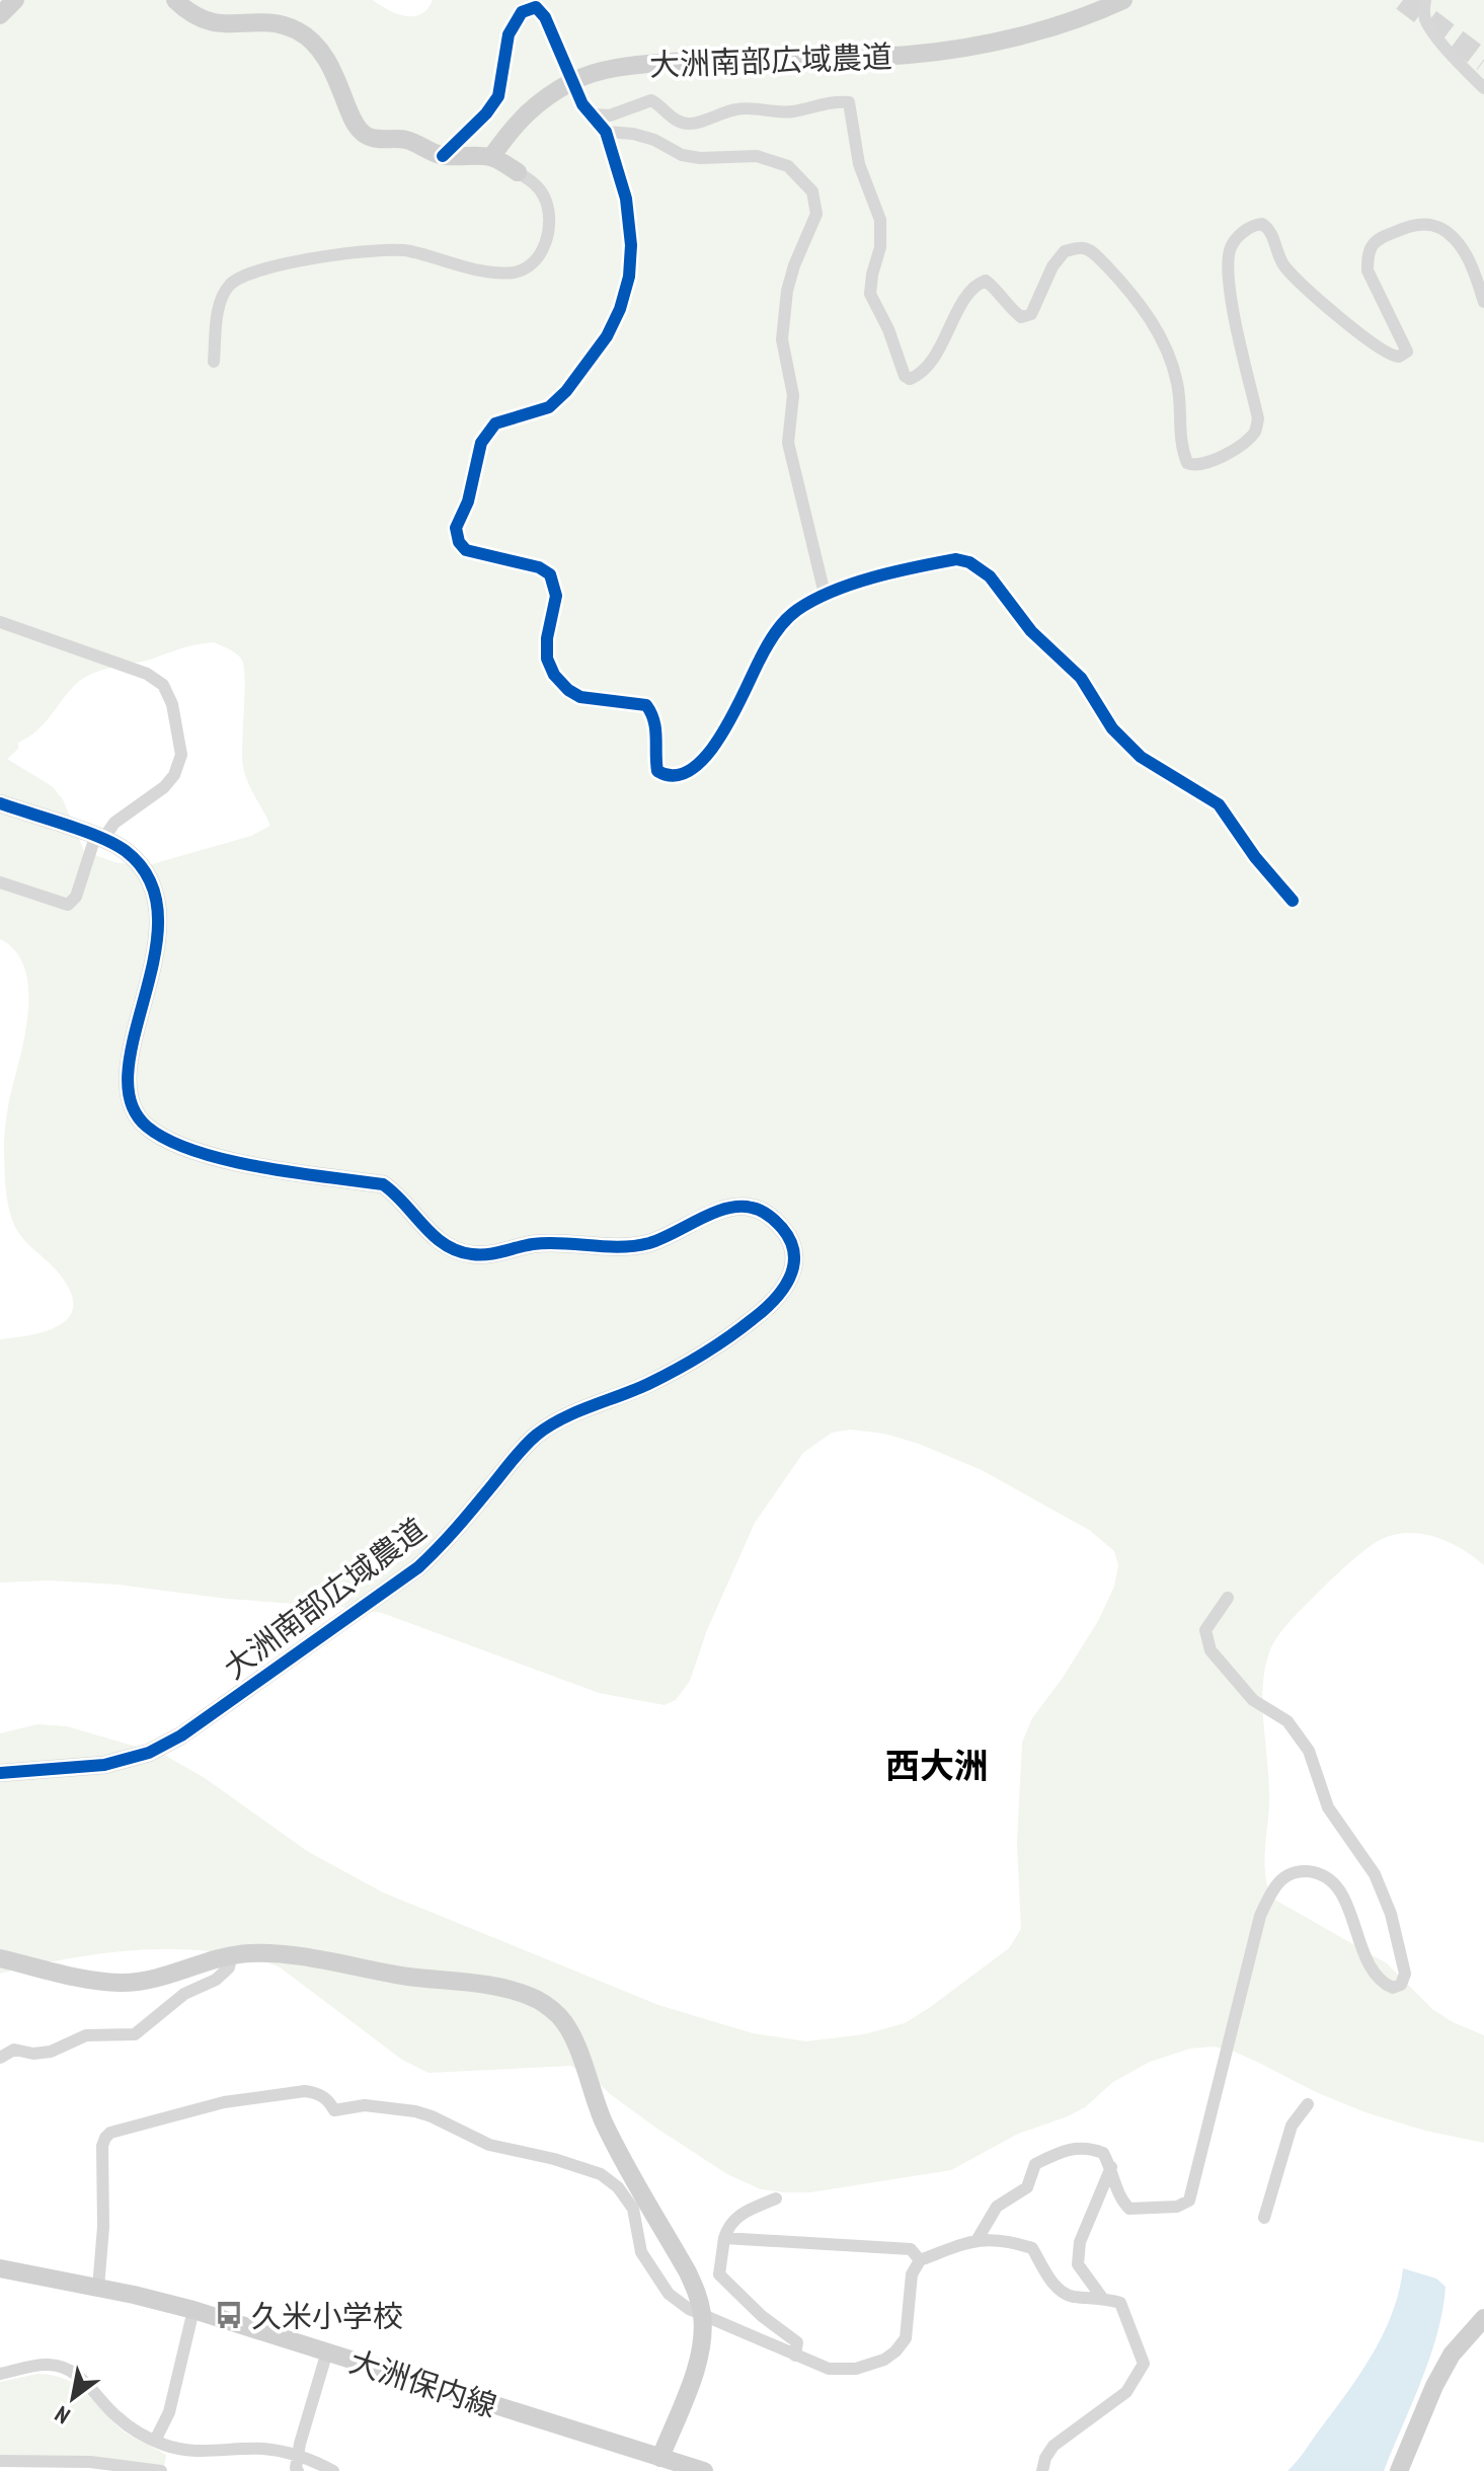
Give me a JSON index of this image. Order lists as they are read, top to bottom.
{
  "streets": {
    "street": ["大洲南部広域農道", "大洲保内線"]
  },
  "districts": ["西大洲"],
  "places": {
    "bus stop": ["久米小学校"]
  },
  "north": "bottom left"
}
